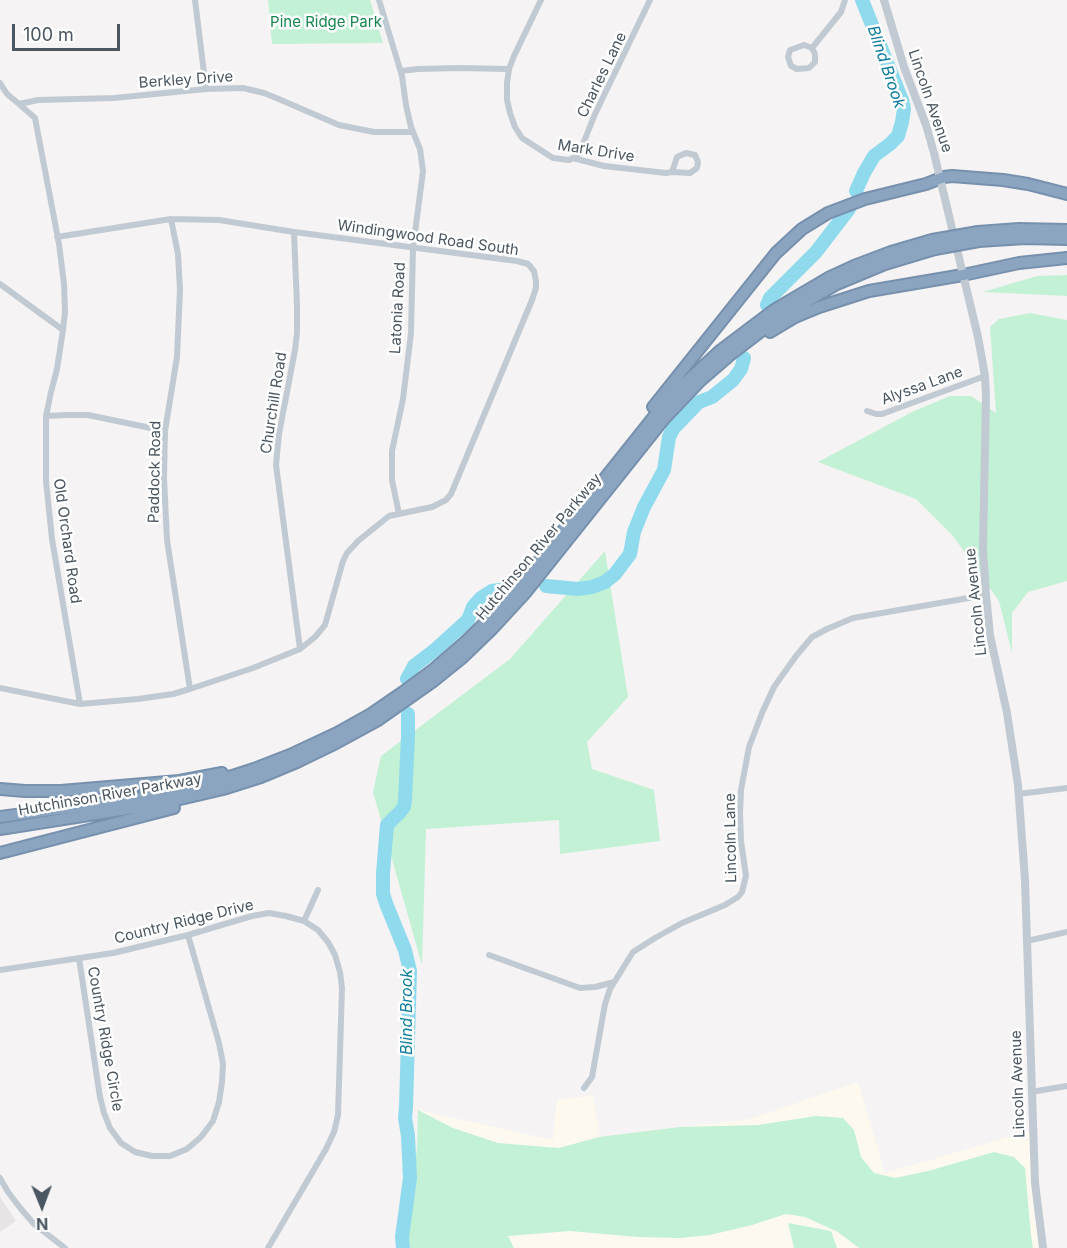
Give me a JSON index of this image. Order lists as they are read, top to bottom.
{
  "streets": {
    "highway": ["Hutchinson River Parkway"],
    "street": [
      "Charles Lane",
      "Berkley Drive",
      "Lincoln Avenue",
      "Mark Drive",
      "Windingwood Road South",
      "Latonia Road",
      "Alyssa Lane",
      "Churchill Road",
      "Paddock Road",
      "Old Orchard Road",
      "Lincoln Lane",
      "Country Ridge Drive",
      "Country Ridge Circle"
    ]
  },
  "crossings": [
    ["Charles Lane", "Mark Drive"],
    ["Berkley Drive", "Latonia Road"],
    ["Berkley Drive", "Old Orchard Road"],
    ["Lincoln Avenue", "Alyssa Lane"],
    ["Lincoln Avenue", "Lincoln Lane"],
    ["Windingwood Road South", "Latonia Road"],
    ["Windingwood Road South", "Churchill Road"],
    ["Windingwood Road South", "Paddock Road"],
    ["Windingwood Road South", "Old Orchard Road"],
    ["Country Ridge Drive", "Country Ridge Circle"]
  ],
  "water": ["Blind Brook"],
  "parks": ["Pine Ridge Park"],
  "scale_bar": "100 m",
  "north": "bottom"
}
